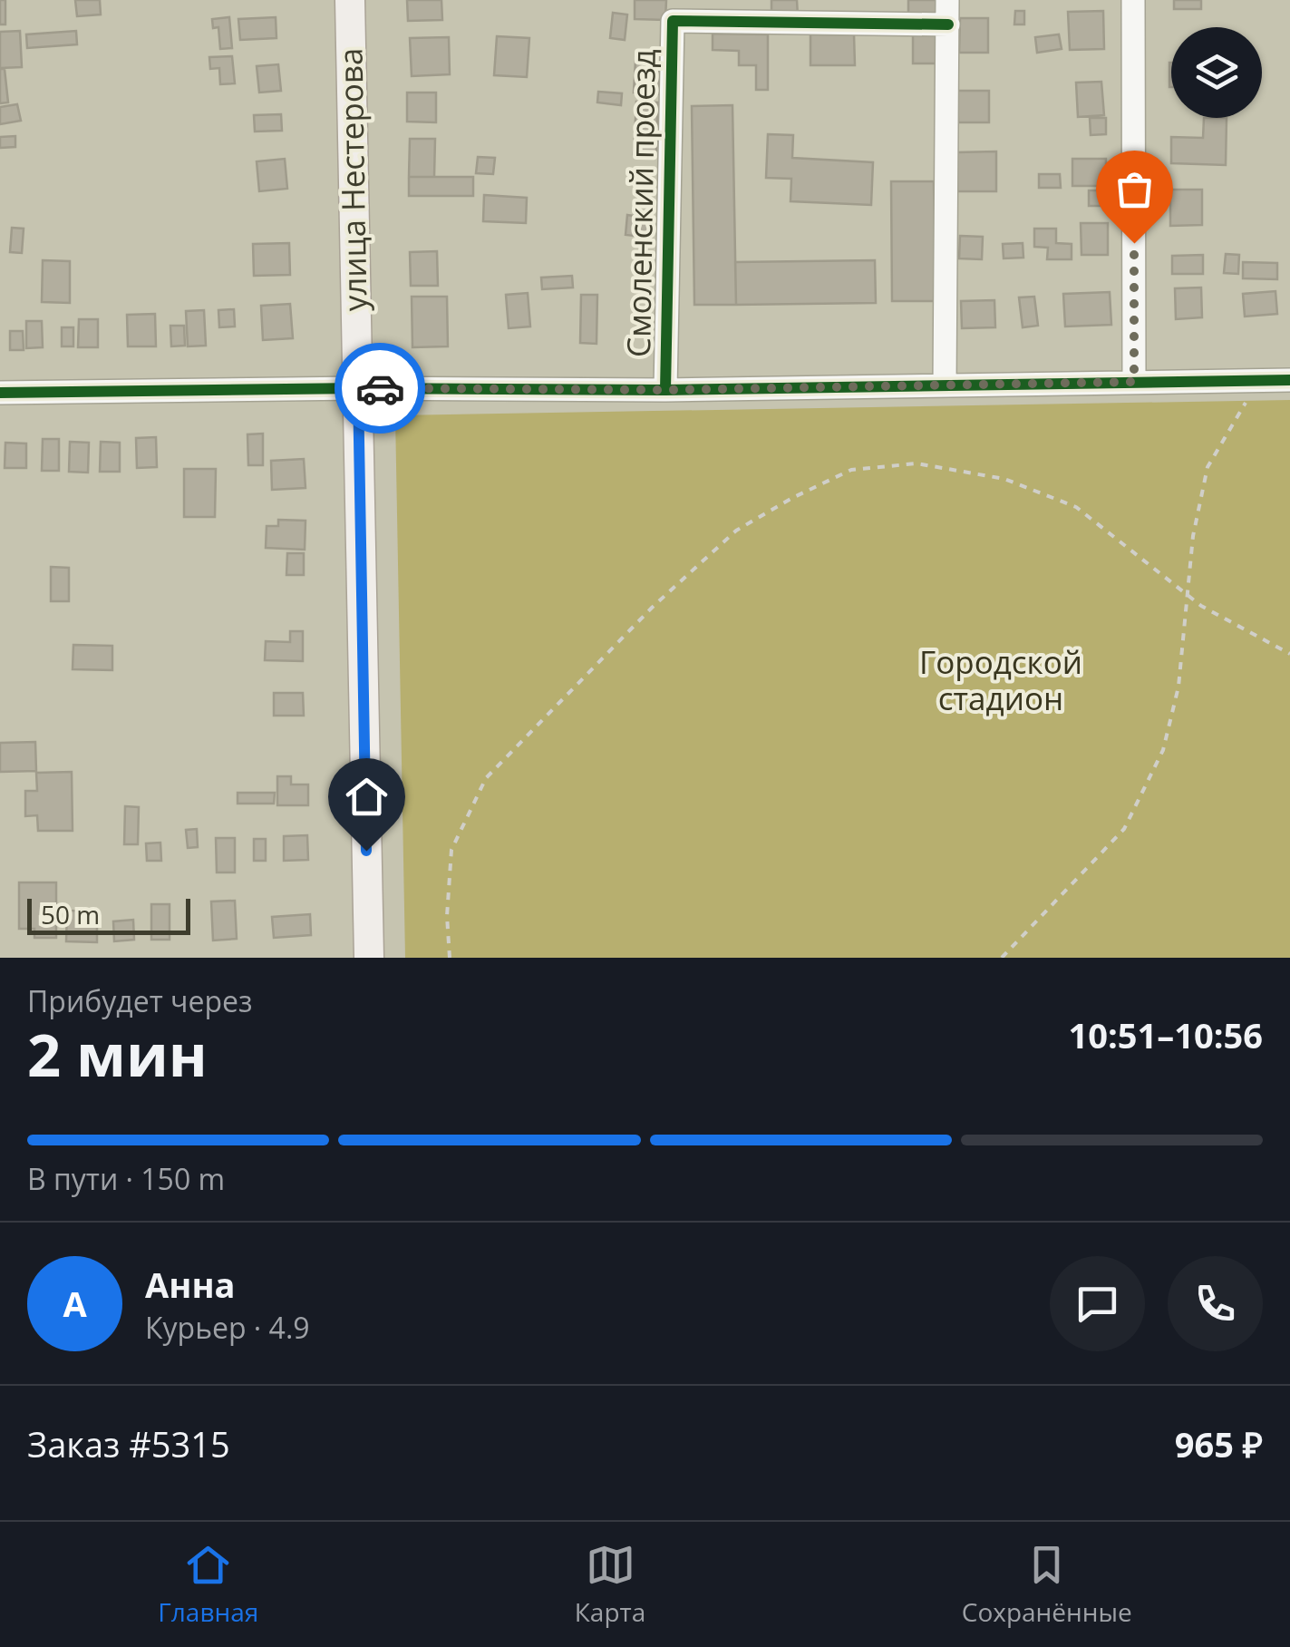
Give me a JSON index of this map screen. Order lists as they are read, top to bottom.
{
  "streets": {
    "main road": ["улица Нестерова"],
    "street": ["Смоленский проезд"]
  },
  "parks": ["Городской стадион"],
  "scale_bar": "50 m",
  "page": {
    "scale": "50 m",
    "heading": ["2 мин", "Прибудет через", "10:51–10:56"],
    "panel": [
      "Анна",
      "Курьер · 4.9",
      "Заказ #5315",
      "965 ₽"
    ],
    "bar": "В пути · 150 m",
    "round": "А",
    "tabs": ["Главная", "Карта", "Сохранённые"]
  }
}
